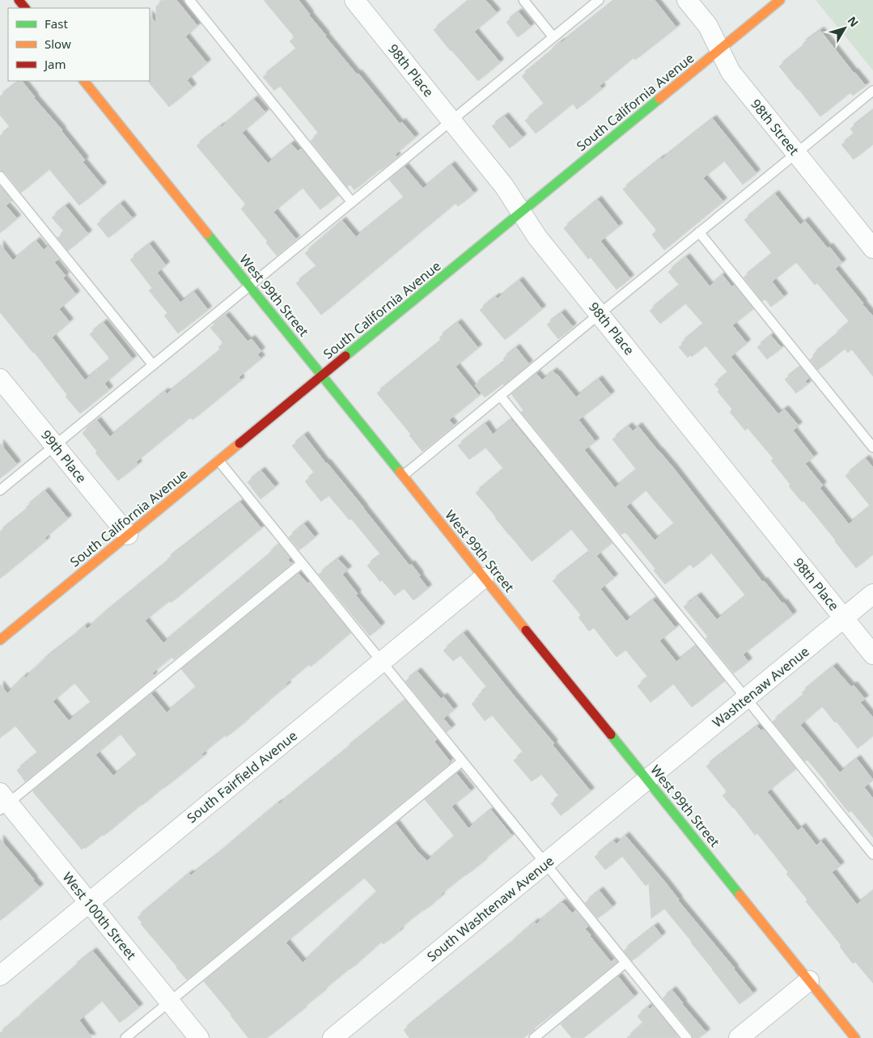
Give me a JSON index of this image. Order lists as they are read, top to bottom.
{
  "streets": {
    "street": [
      "98th Place",
      "South California Avenue",
      "98th Street",
      "West 99th Street",
      "99th Place",
      "Washtenaw Avenue",
      "South Fairfield Avenue",
      "South Washtenaw Avenue",
      "West 100th Street"
    ]
  },
  "crossings": [
    ["98th Place", "South California Avenue"],
    ["98th Place", "Washtenaw Avenue"],
    ["South California Avenue", "98th Street"],
    ["South California Avenue", "West 99th Street"],
    ["South California Avenue", "99th Place"],
    ["West 99th Street", "Washtenaw Avenue"],
    ["West 99th Street", "South Fairfield Avenue"],
    ["West 99th Street", "South Washtenaw Avenue"],
    ["Washtenaw Avenue", "South Washtenaw Avenue"],
    ["South Fairfield Avenue", "West 100th Street"]
  ],
  "legend": ["Fast", "Slow", "Jam"],
  "north": "top right"
}
